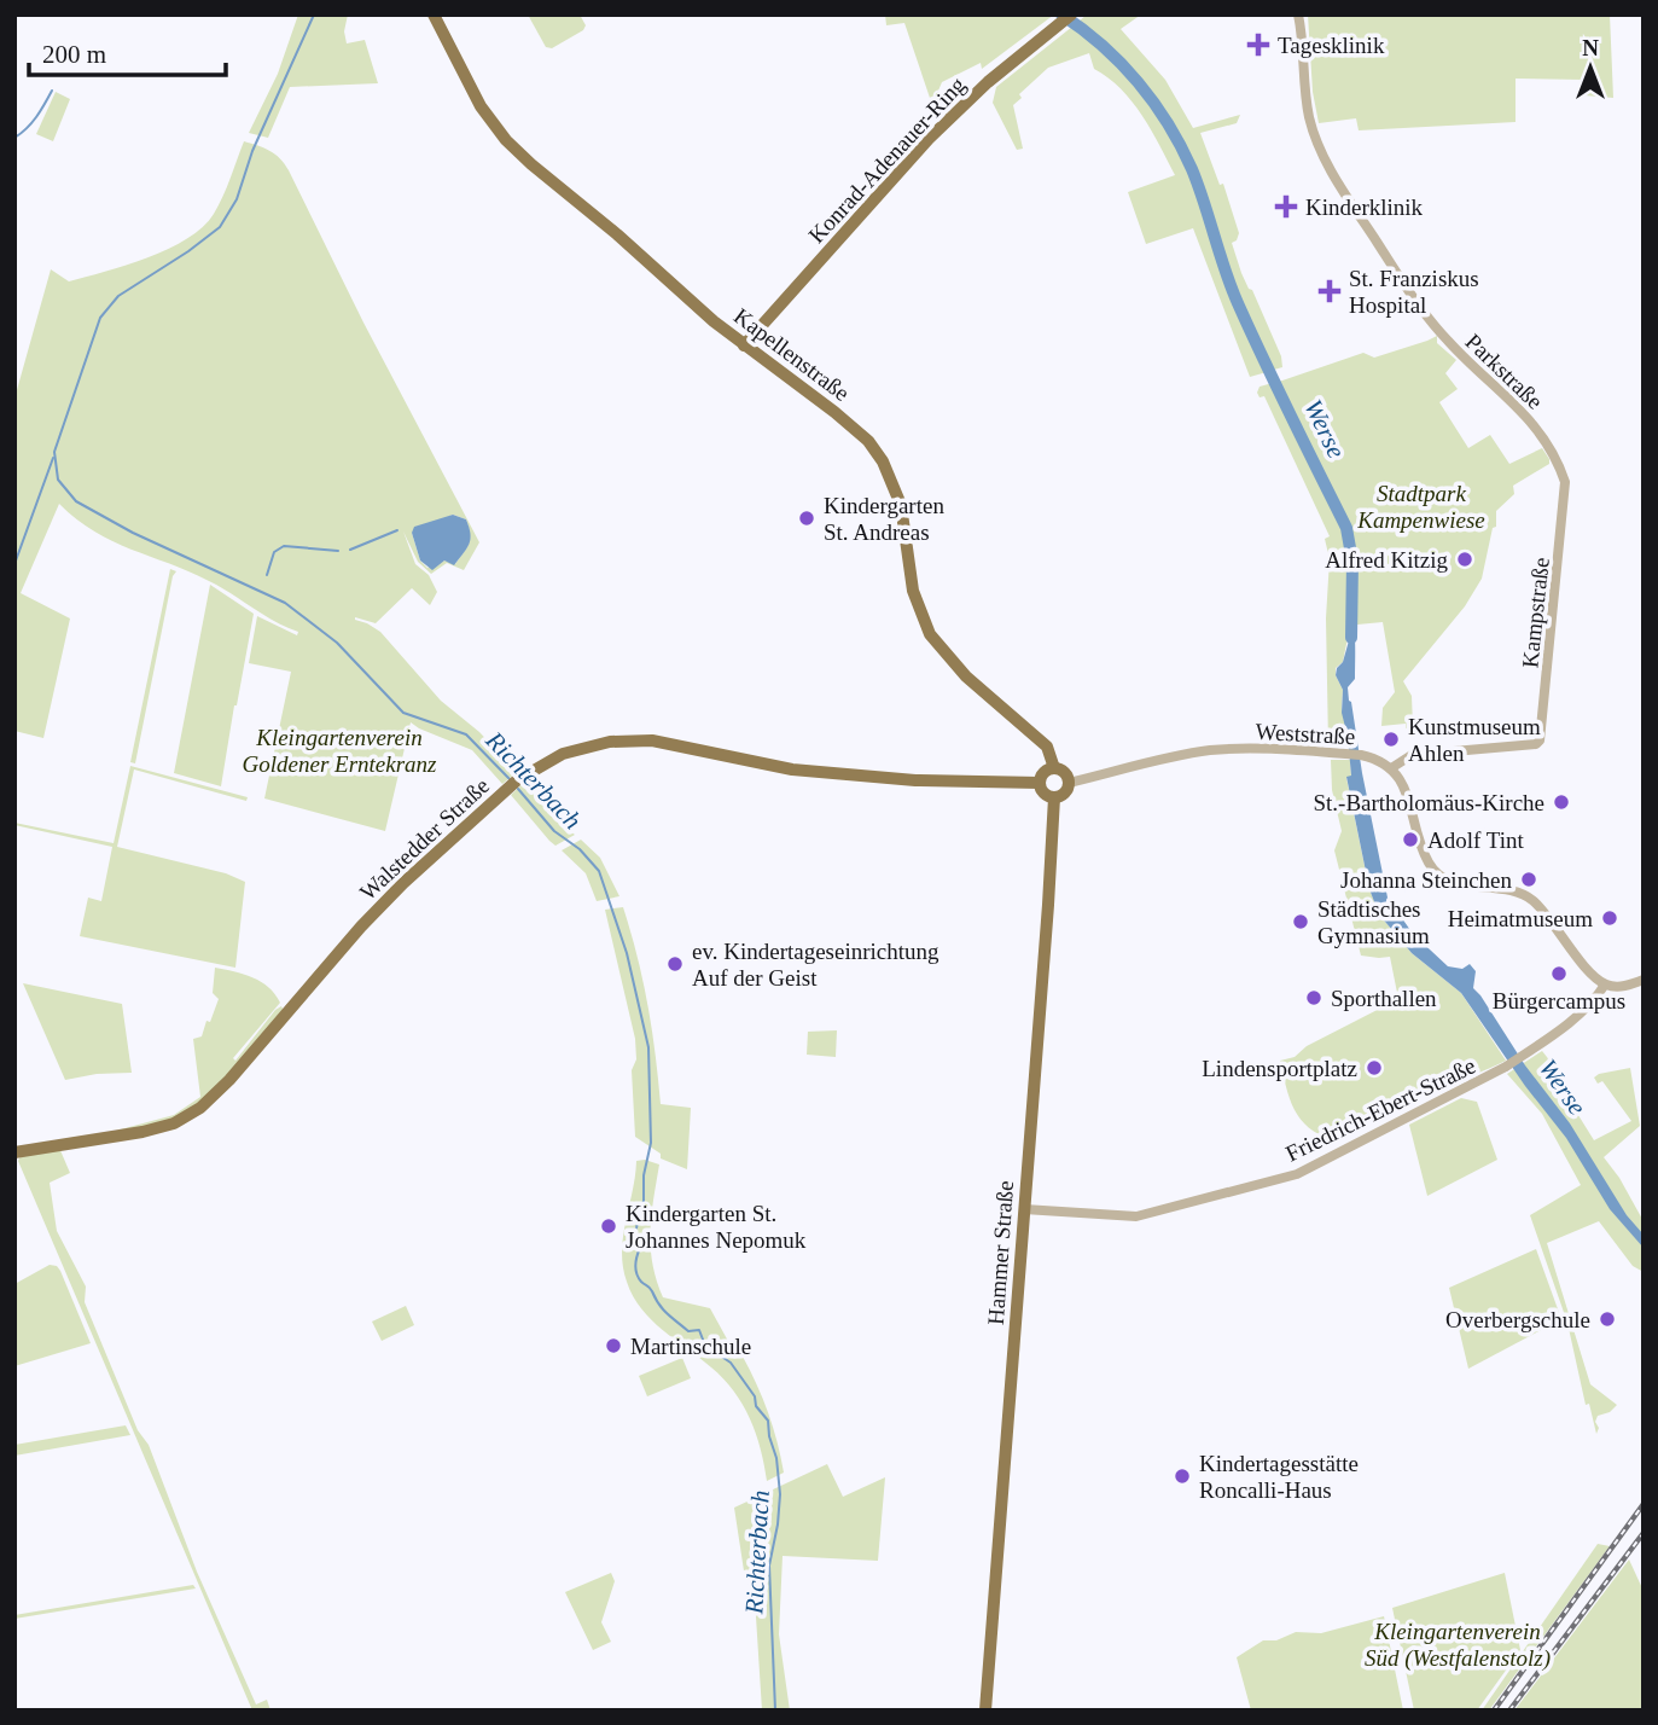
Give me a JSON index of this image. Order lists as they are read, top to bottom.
{
  "streets": {
    "main road": [
      "Konrad-Adenauer-Ring",
      "Kapellenstraße",
      "Walstedder Straße",
      "Hammer Straße"
    ],
    "street": [
      "Parkstraße",
      "Kampstraße",
      "Weststraße",
      "Friedrich-Ebert-Straße"
    ]
  },
  "crossings": [
    ["Konrad-Adenauer-Ring", "Kapellenstraße"],
    ["Kapellenstraße", "Weststraße"],
    ["Kapellenstraße", "Walstedder Straße"],
    ["Kapellenstraße", "Hammer Straße"],
    ["Parkstraße", "Kampstraße"],
    ["Kampstraße", "Weststraße"],
    ["Weststraße", "Walstedder Straße"],
    ["Weststraße", "Hammer Straße"],
    ["Walstedder Straße", "Hammer Straße"],
    ["Friedrich-Ebert-Straße", "Hammer Straße"]
  ],
  "water": ["Werse", "Richterbach"],
  "parks": ["Stadtpark Kampenwiese", "Kleingartenverein Goldener Erntekranz", "Kleingartenverein Süd (Westfalenstolz)"],
  "places": {
    "health": ["Tagesklinik", "Kinderklinik", "St. Franziskus Hospital"],
    "other": [
      "Kindergarten St. Andreas",
      "Alfred Kitzig",
      "Kunstmuseum Ahlen",
      "St.-Bartholomäus-Kirche",
      "Adolf Tint",
      "Johanna Steinchen",
      "Heimatmuseum",
      "Städtisches Gymnasium",
      "ev. Kindertageseinrichtung Auf der Geist",
      "Bürgercampus",
      "Sporthallen",
      "Lindensportplatz",
      "Kindergarten St. Johannes Nepomuk",
      "Overbergschule",
      "Martinschule",
      "Kindertagesstätte Roncalli-Haus"
    ]
  },
  "scale_bar": "200 m",
  "north": "top"
}
